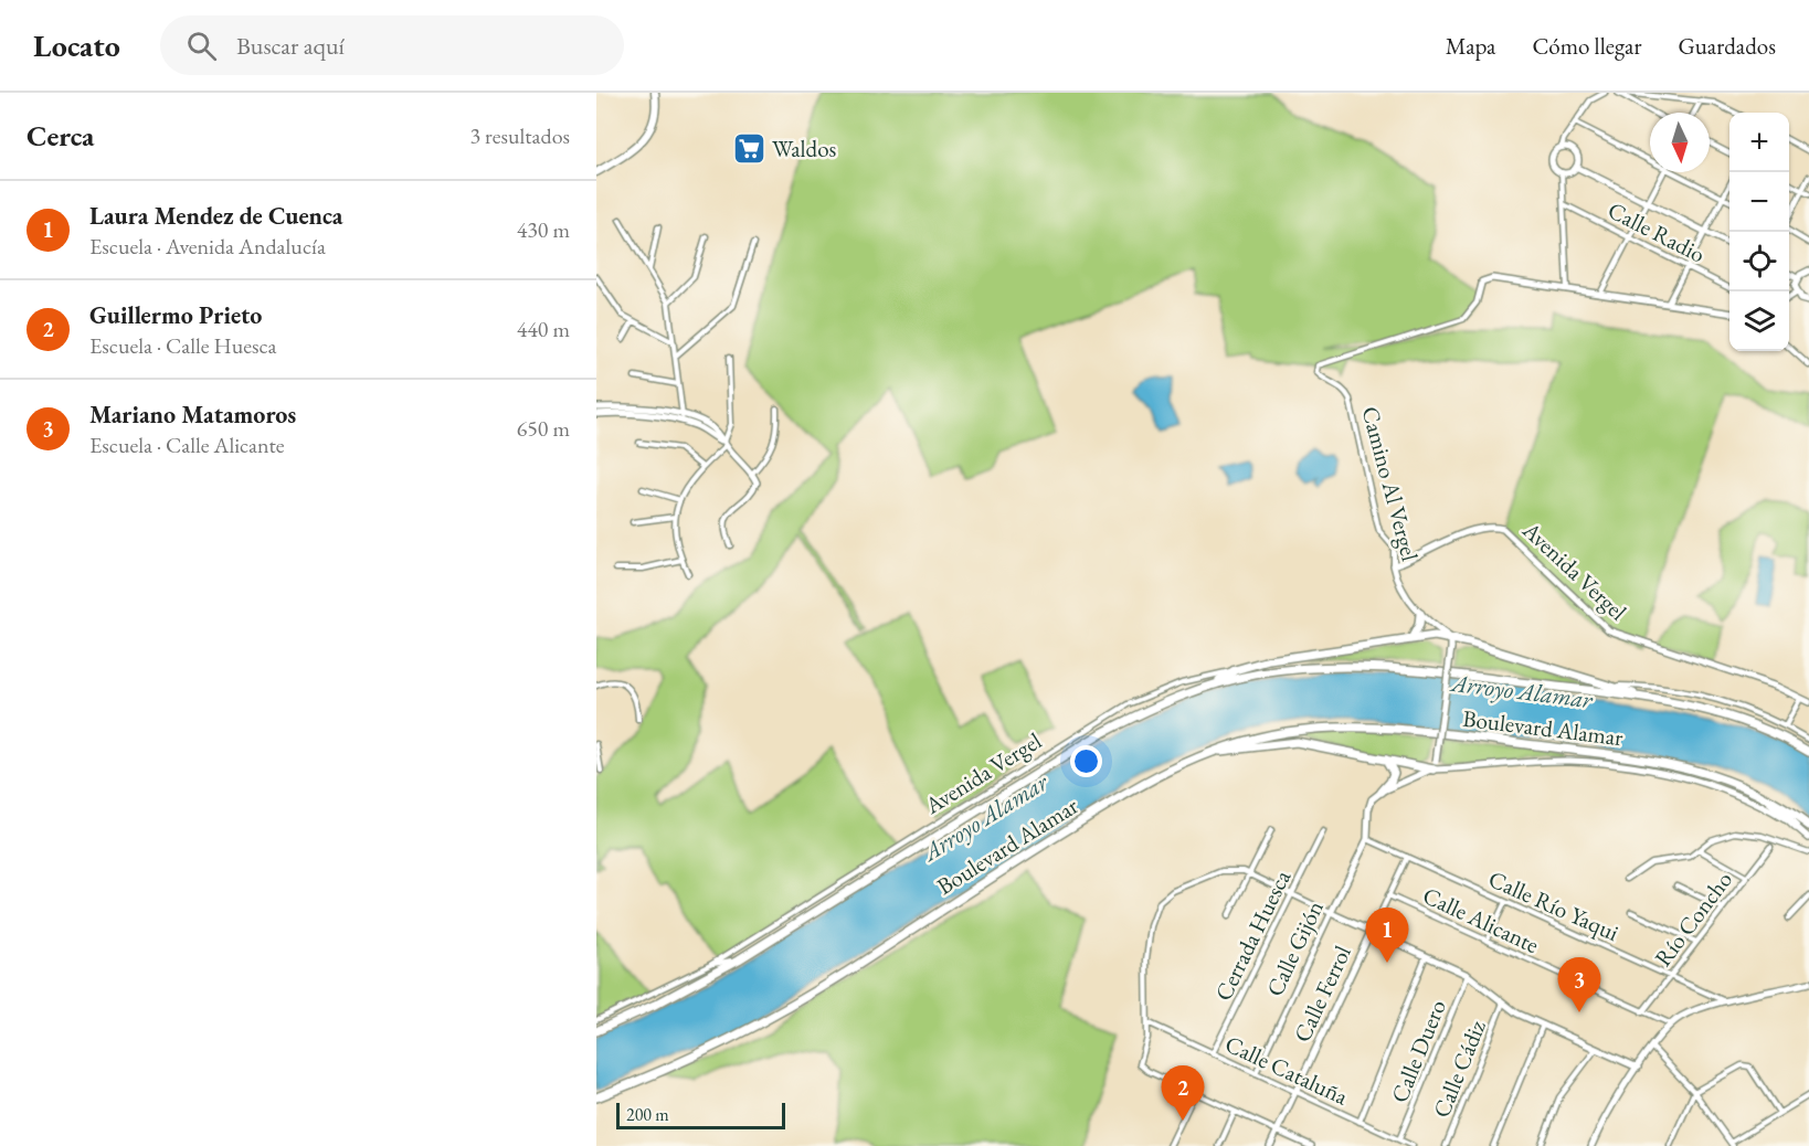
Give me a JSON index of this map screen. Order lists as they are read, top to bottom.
{
  "streets": {
    "highway": ["Boulevard Alamar"],
    "street": [
      "Calle Radio",
      "Camino Al Vergel",
      "Avenida Vergel",
      "Calle Río Yaqui",
      "Río Concho",
      "Calle Alicante",
      "Cerrada Huesca",
      "Calle Gijón",
      "Calle Ferrol",
      "Calle Duero",
      "Calle Cádiz",
      "Calle Cataluña"
    ]
  },
  "crossings": [
    ["Camino Al Vergel", "Avenida Vergel"],
    ["Calle Río Yaqui", "Río Concho"],
    ["Calle Río Yaqui", "Calle Gijón"],
    ["Calle Río Yaqui", "Calle Ferrol"],
    ["Río Concho", "Calle Alicante"],
    ["Calle Alicante", "Calle Ferrol"],
    ["Cerrada Huesca", "Calle Cataluña"],
    ["Calle Gijón", "Calle Cataluña"],
    ["Calle Ferrol", "Calle Cataluña"],
    ["Calle Duero", "Calle Cataluña"]
  ],
  "water": ["Arroyo Alamar"],
  "places": {
    "supermarket": ["Waldos"]
  },
  "scale_bar": "200 m",
  "north": "bottom",
  "page": {
    "header": "Locato",
    "search": "Buscar aquí",
    "nav": ["Mapa", "Cómo llegar", "Guardados"],
    "heading": ["Cerca", "3 resultados"],
    "map_buttons": ["+", "−"],
    "list": [
      {
        "mark": "1",
        "name": "Laura Mendez de Cuenca",
        "note": "Escuela · Avenida Andalucía",
        "value": "430 m"
      },
      {
        "mark": "2",
        "name": "Guillermo Prieto",
        "note": "Escuela · Calle Huesca",
        "value": "440 m"
      },
      {
        "mark": "3",
        "name": "Mariano Matamoros",
        "note": "Escuela · Calle Alicante",
        "value": "650 m"
      }
    ],
    "pins": ["1", "3", "2"],
    "scale": "200 m"
  }
}
